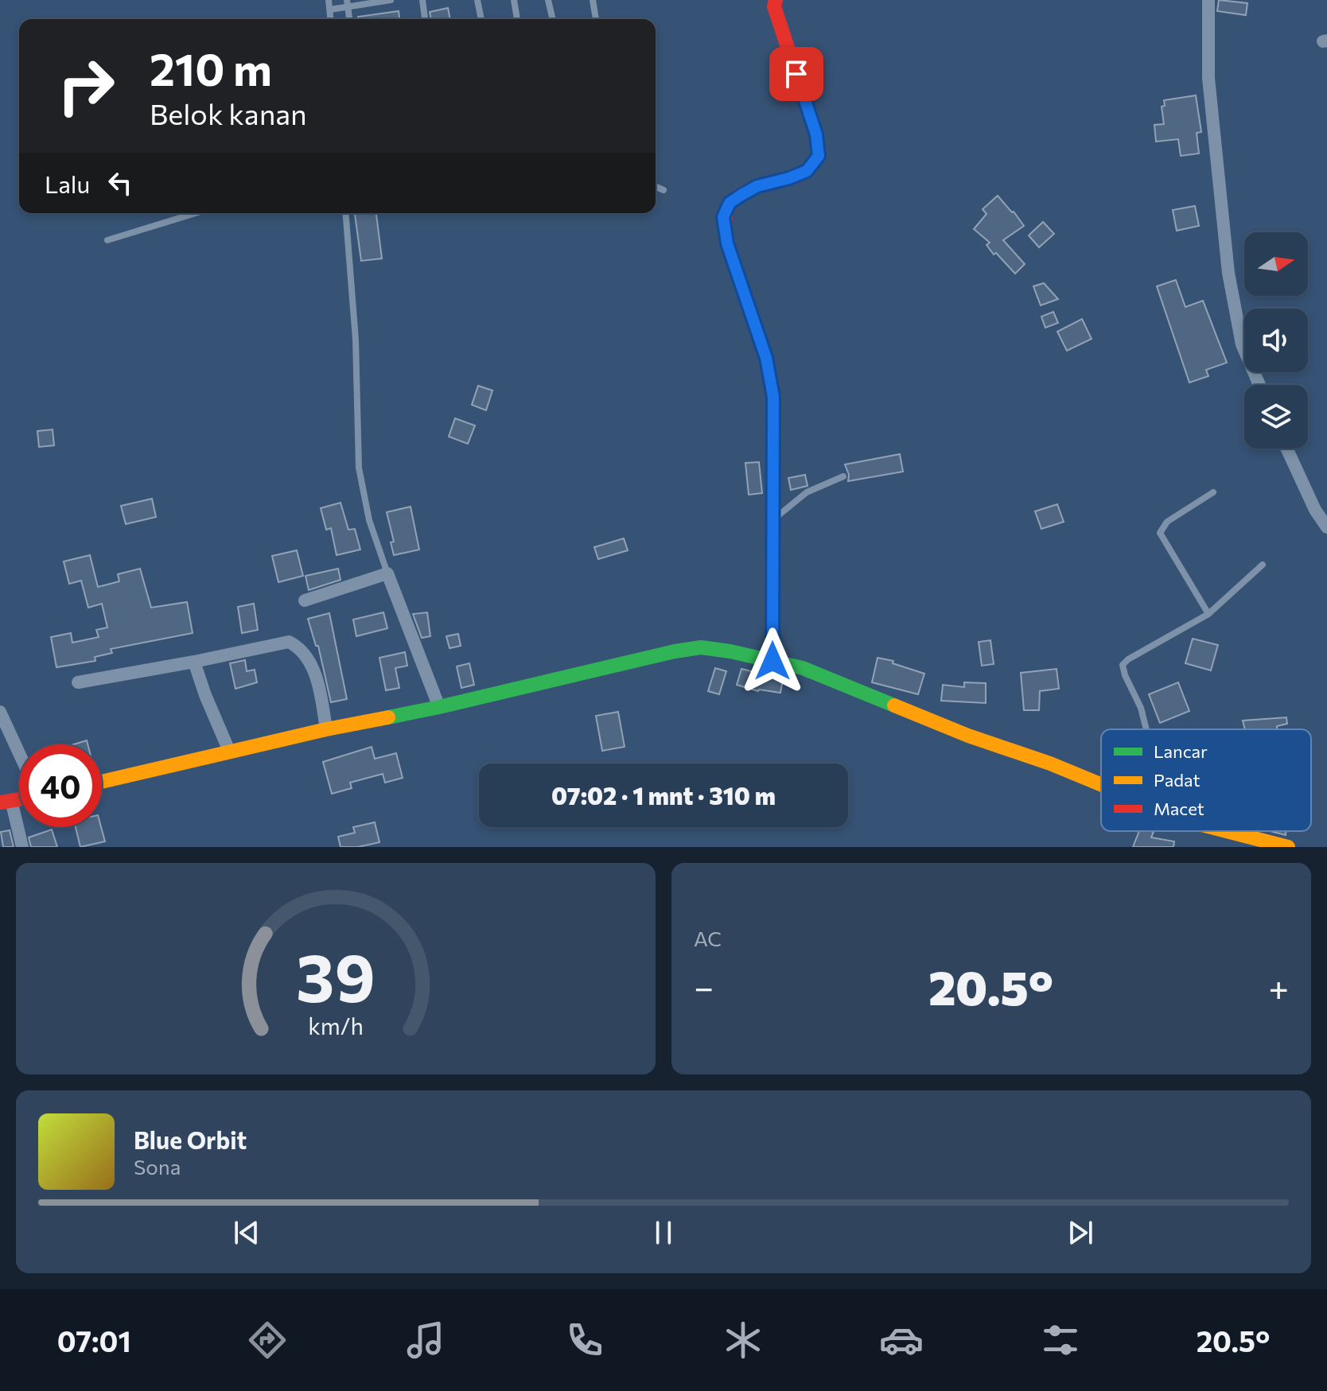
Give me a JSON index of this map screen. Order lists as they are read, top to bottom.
{
  "legend": ["Lancar", "Padat", "Macet"],
  "north": "right",
  "page": {
    "turn": ["210 m", "Belok kanan"],
    "then": "Lalu",
    "limit": "40",
    "trip": "07:02 · 1 mnt · 310 m",
    "tile": "AC",
    "heat": ["−", "20.5°", "+"],
    "song": ["Blue Orbit", "Sona"],
    "tabs": ["07:01", "20.5°"],
    "gauge": ["39", "km/h"]
  }
}
